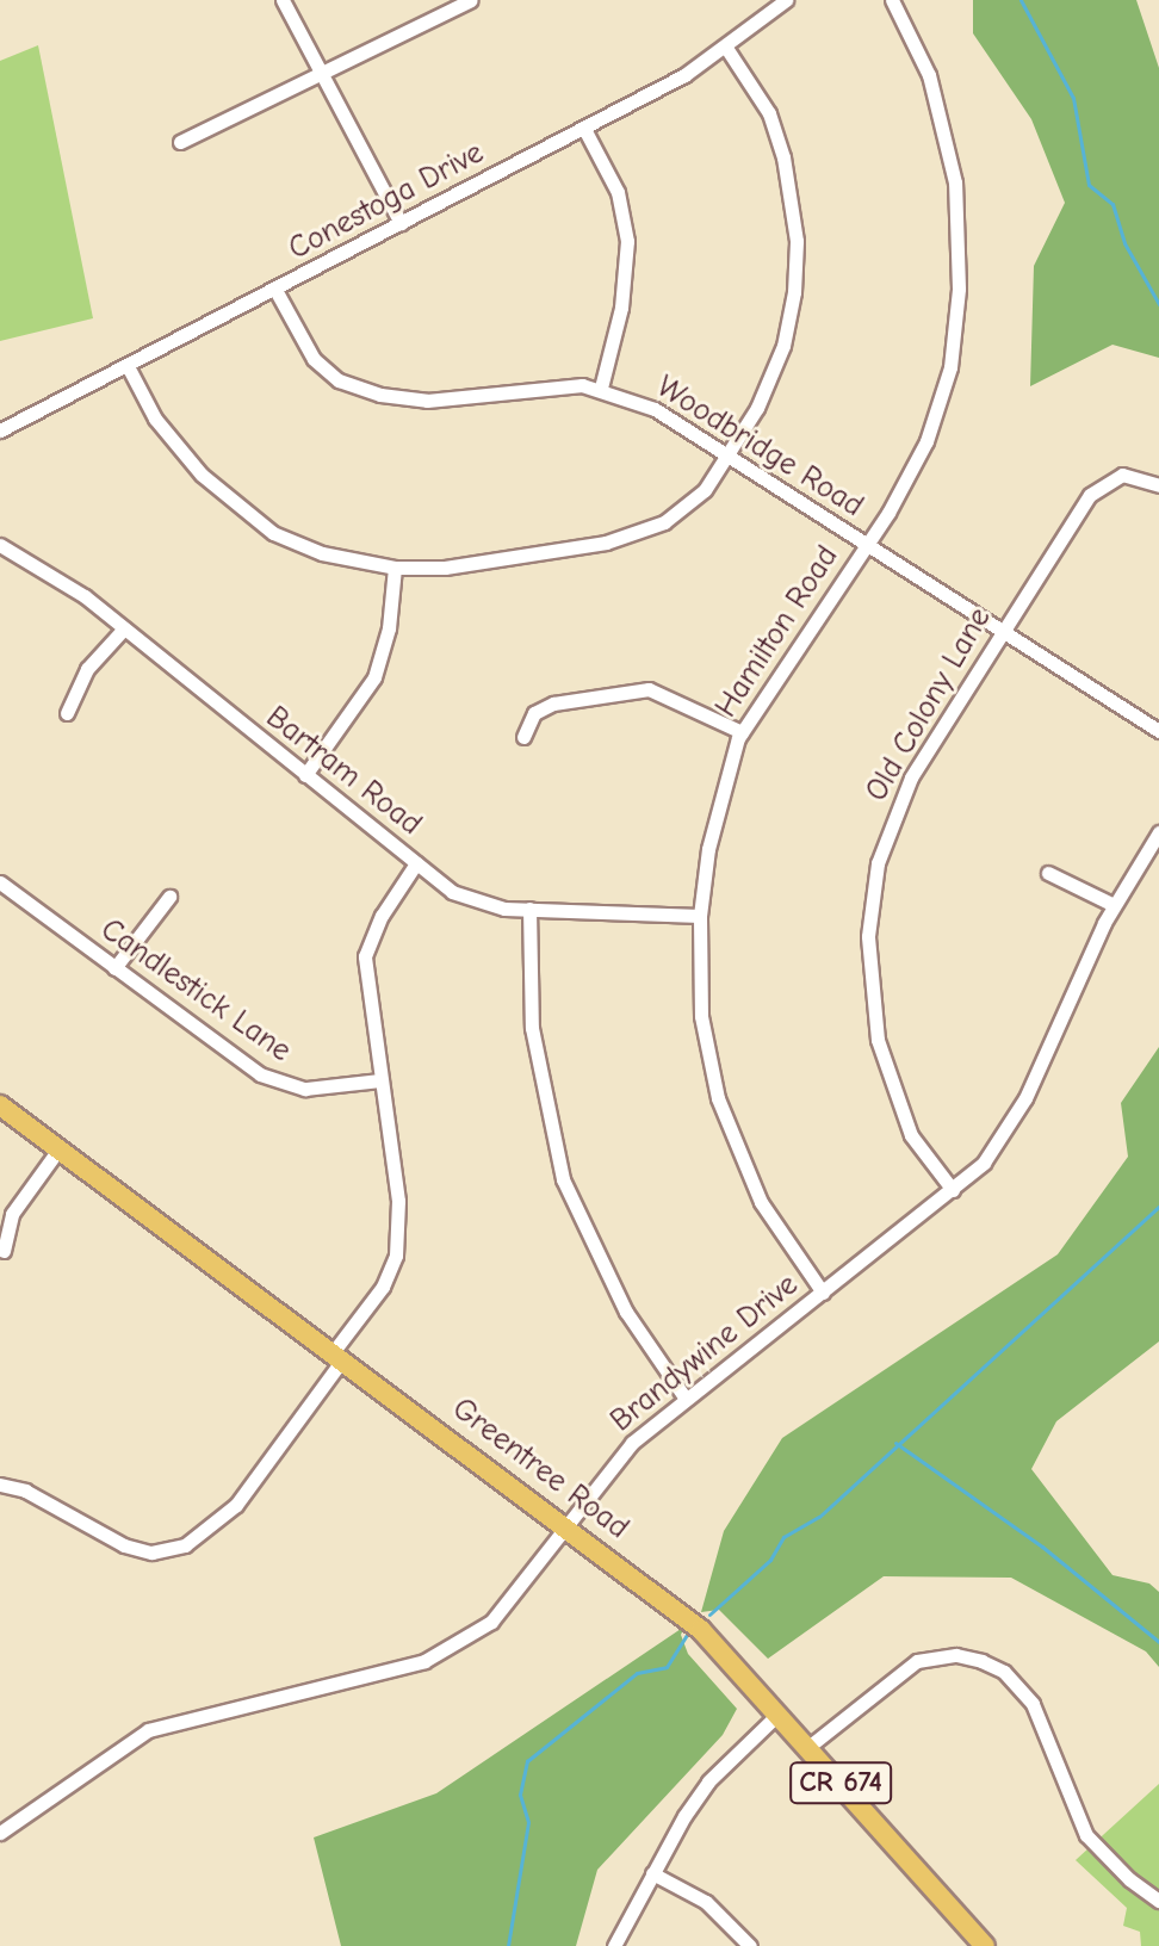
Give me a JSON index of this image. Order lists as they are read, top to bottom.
{
  "streets": {
    "main road": ["Greentree Road", "CR 674"],
    "street": [
      "Conestoga Drive",
      "Woodbridge Road",
      "Hamilton Road",
      "Old Colony Lane",
      "Bartram Road",
      "Candlestick Lane",
      "Brandywine Drive"
    ]
  },
  "crossings": [
    ["Conestoga Drive", "Woodbridge Road"],
    ["Woodbridge Road", "Hamilton Road"],
    ["Woodbridge Road", "Old Colony Lane"],
    ["Hamilton Road", "Bartram Road"],
    ["Hamilton Road", "Brandywine Drive"],
    ["Old Colony Lane", "Brandywine Drive"],
    ["Brandywine Drive", "Greentree Road"]
  ]
}
